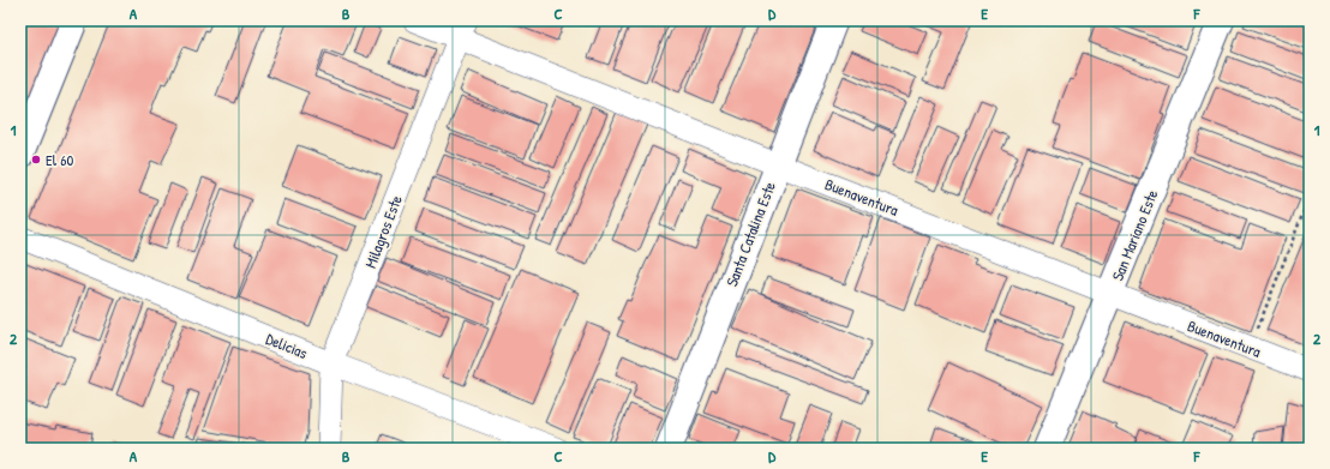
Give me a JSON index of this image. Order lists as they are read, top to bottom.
{
  "streets": {
    "street": [
      "Buenaventura",
      "Milagros Este",
      "Santa Catalina Este",
      "San Mariano Este",
      "Delicias"
    ]
  },
  "crossings": [
    ["Buenaventura", "Milagros Este"],
    ["Buenaventura", "Santa Catalina Este"],
    ["Buenaventura", "San Mariano Este"],
    ["Milagros Este", "Delicias"]
  ],
  "places": ["El 60"],
  "grid": {
    "columns": [
      "A",
      "B",
      "C",
      "D",
      "E",
      "F"
    ],
    "rows": ["1", "2"]
  }
}
